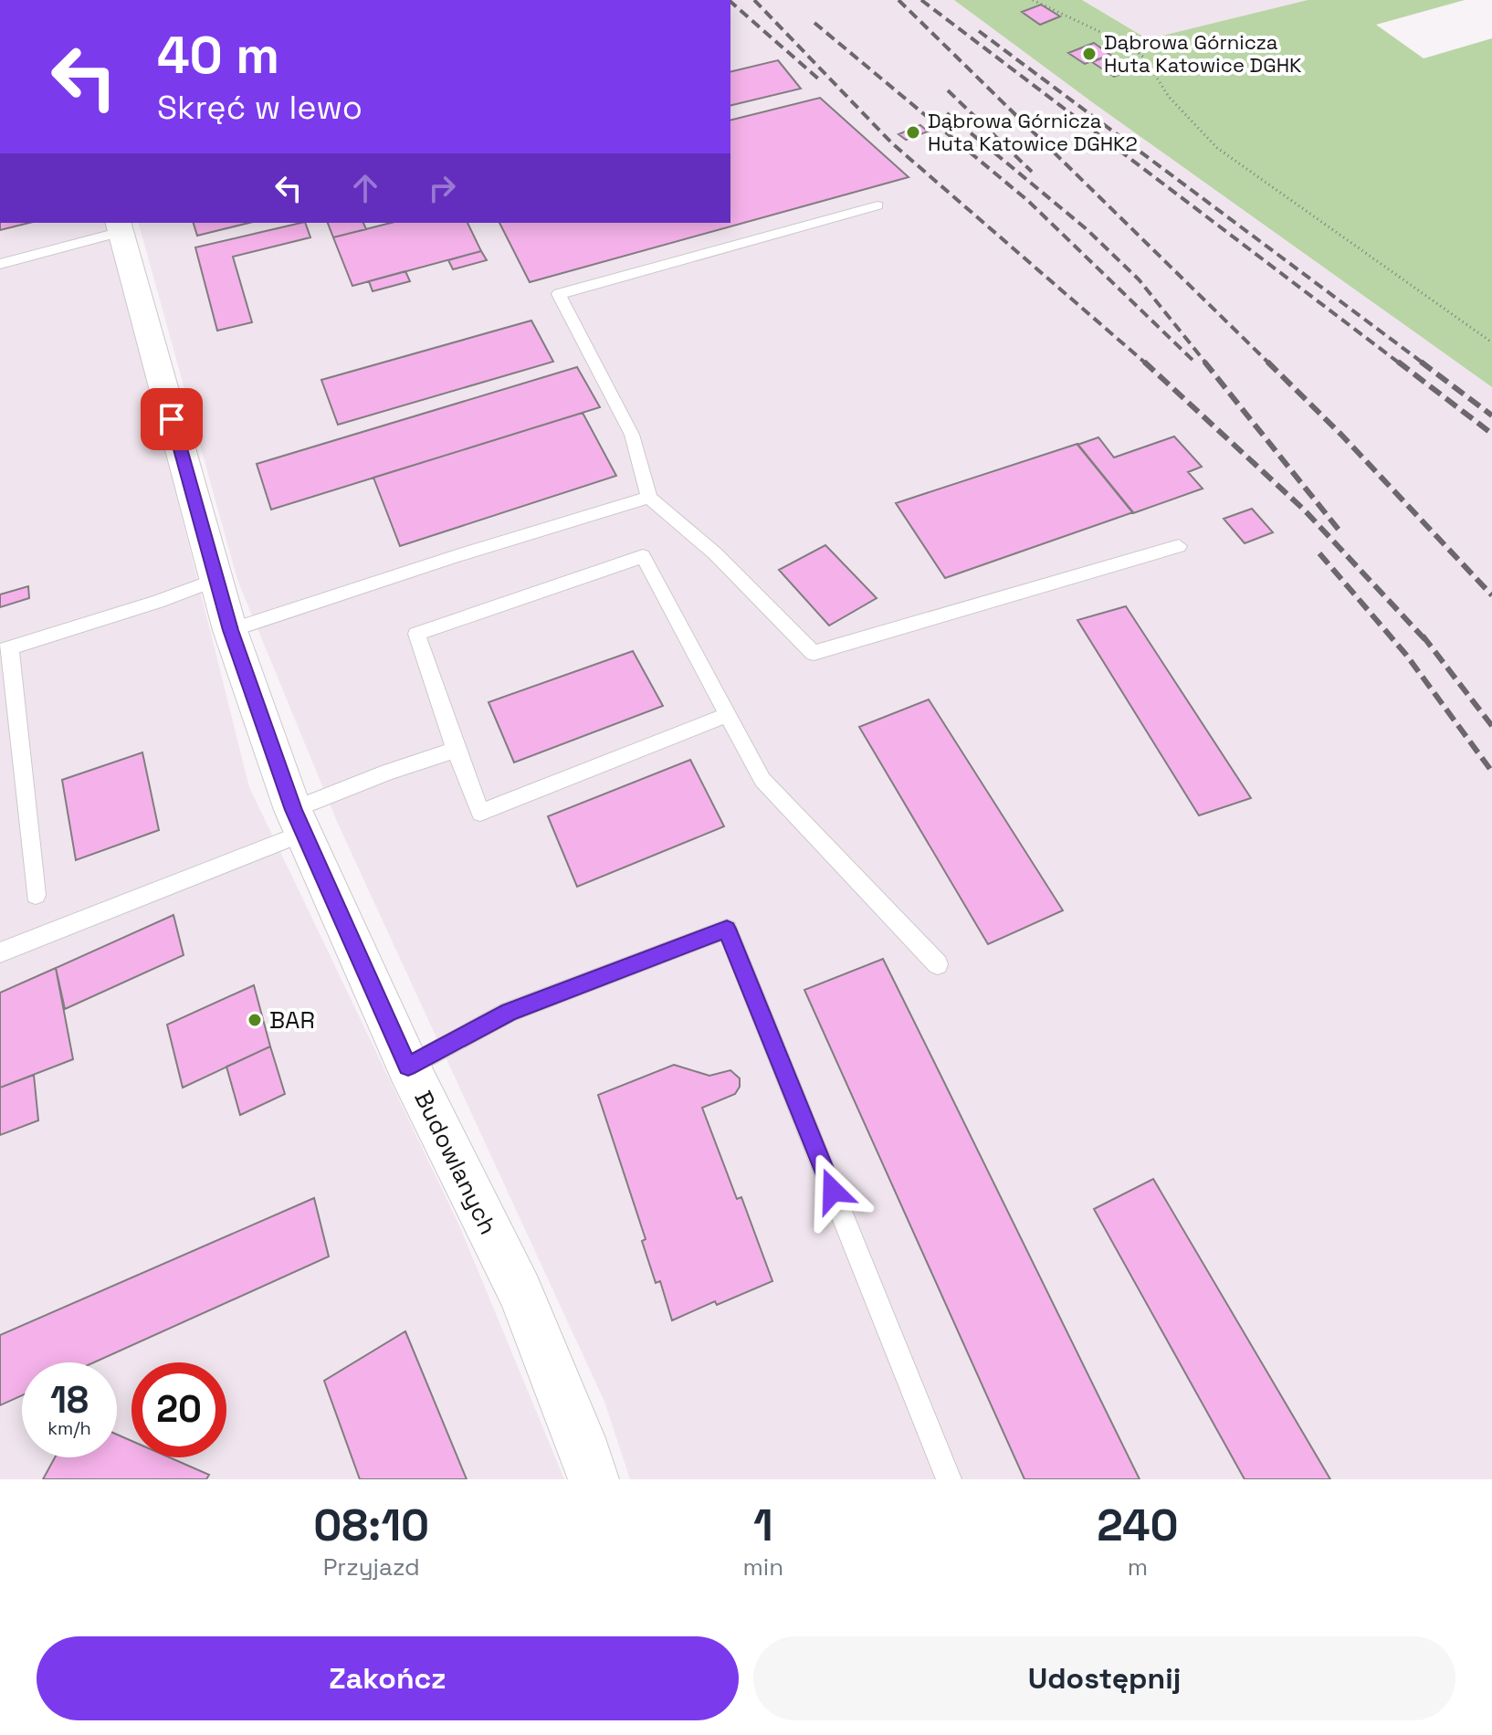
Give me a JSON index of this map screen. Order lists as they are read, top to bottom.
{
  "streets": {
    "street": ["Budowlanych"]
  },
  "places": ["Dąbrowa Górnicza Huta Katowice DGHK", "Dąbrowa Górnicza Huta Katowice DGHK2", "BAR"],
  "page": {
    "turn": ["40 m", "Skręć w lewo"],
    "speed": "18 km/h",
    "limit": "20",
    "eta": [
      "08:10",
      "Przyjazd",
      "1",
      "min",
      "240",
      "m"
    ],
    "buttons": ["Zakończ", "Udostępnij"]
  }
}
